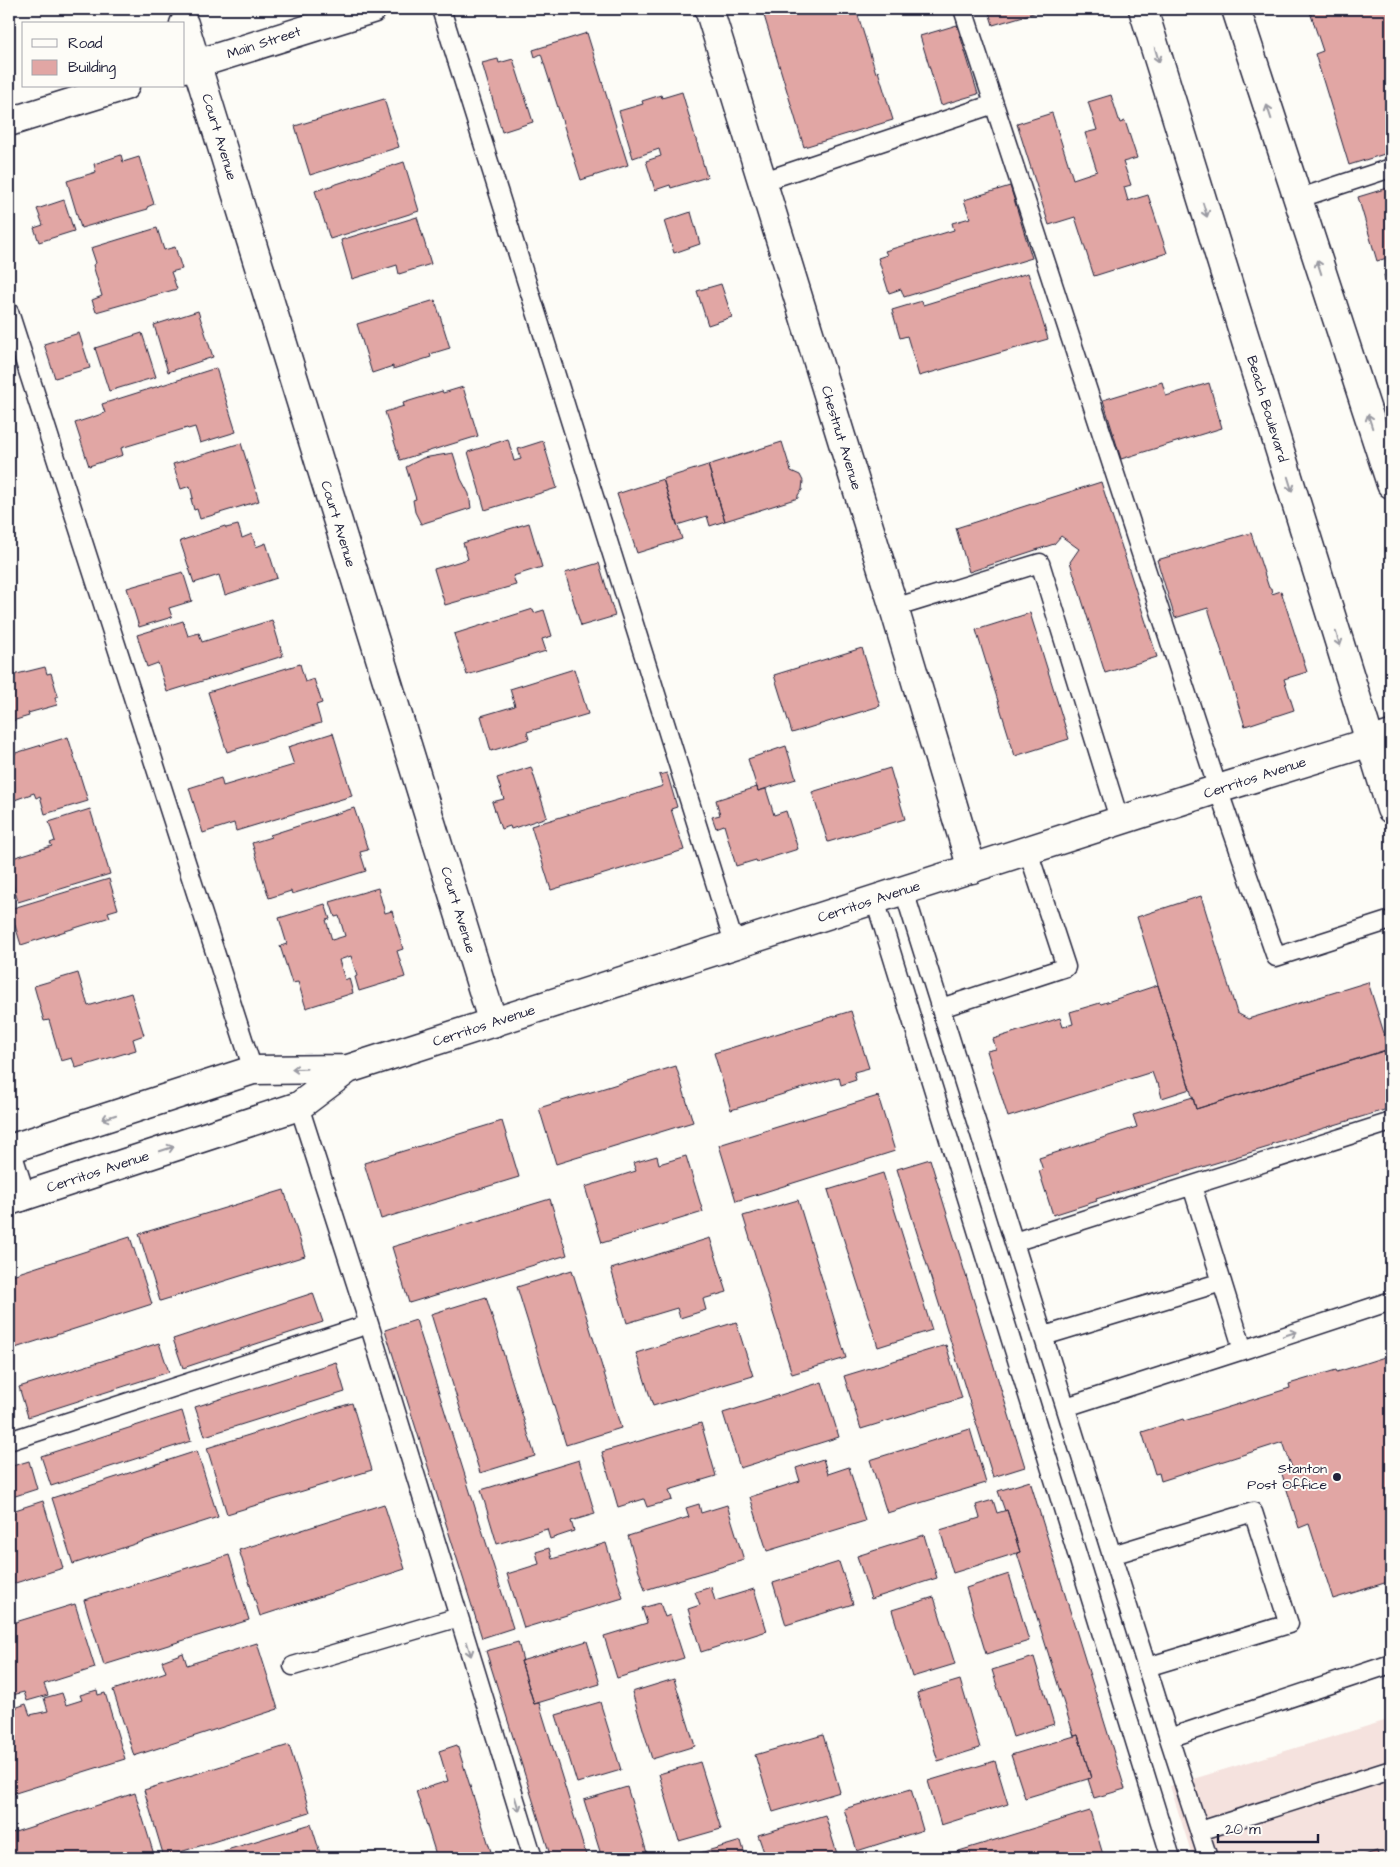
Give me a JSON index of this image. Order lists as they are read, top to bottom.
{
  "streets": {
    "street": [
      "Main Street",
      "Court Avenue",
      "Beach Boulevard",
      "Chestnut Avenue",
      "Cerritos Avenue"
    ]
  },
  "crossings": [
    ["Main Street", "Court Avenue"],
    ["Court Avenue", "Cerritos Avenue"],
    ["Beach Boulevard", "Cerritos Avenue"],
    ["Chestnut Avenue", "Cerritos Avenue"]
  ],
  "places": ["Stanton Post Office"],
  "legend": ["Road", "Building"],
  "scale_bar": "20 m"
}
